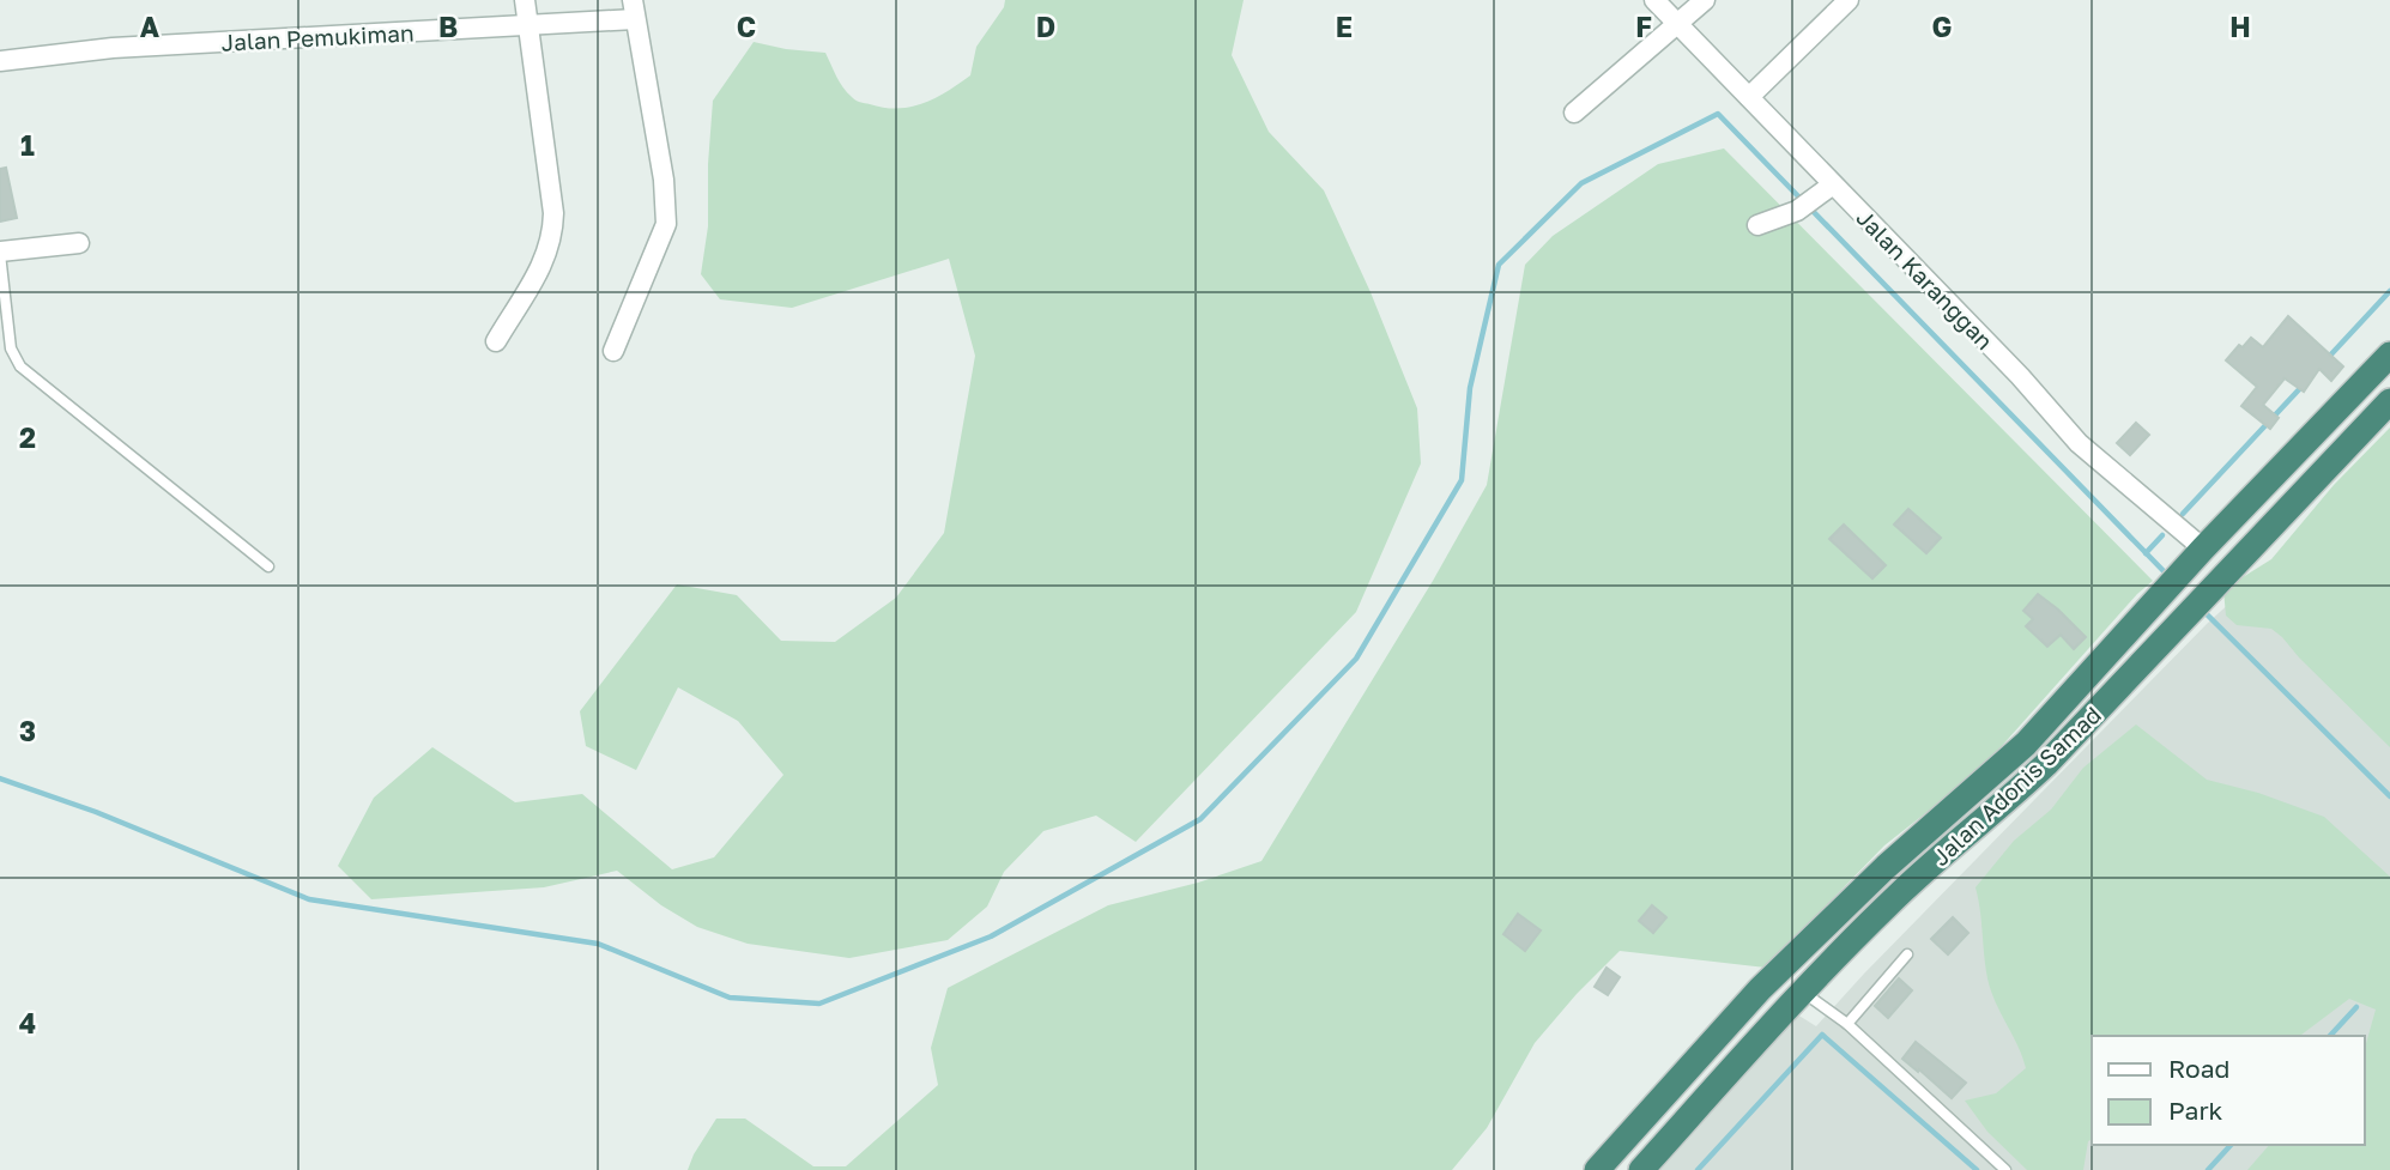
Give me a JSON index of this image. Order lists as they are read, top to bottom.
{
  "streets": {
    "highway": ["Jalan Adonis Samad"],
    "street": ["Jalan Pemukiman", "Jalan Karanggan"]
  },
  "crossings": [
    ["Jalan Karanggan", "Jalan Adonis Samad"]
  ],
  "legend": ["Road", "Park"],
  "grid": {
    "columns": [
      "A",
      "B",
      "C",
      "D",
      "E",
      "F",
      "G",
      "H"
    ],
    "rows": [
      "1",
      "2",
      "3",
      "4"
    ]
  }
}
